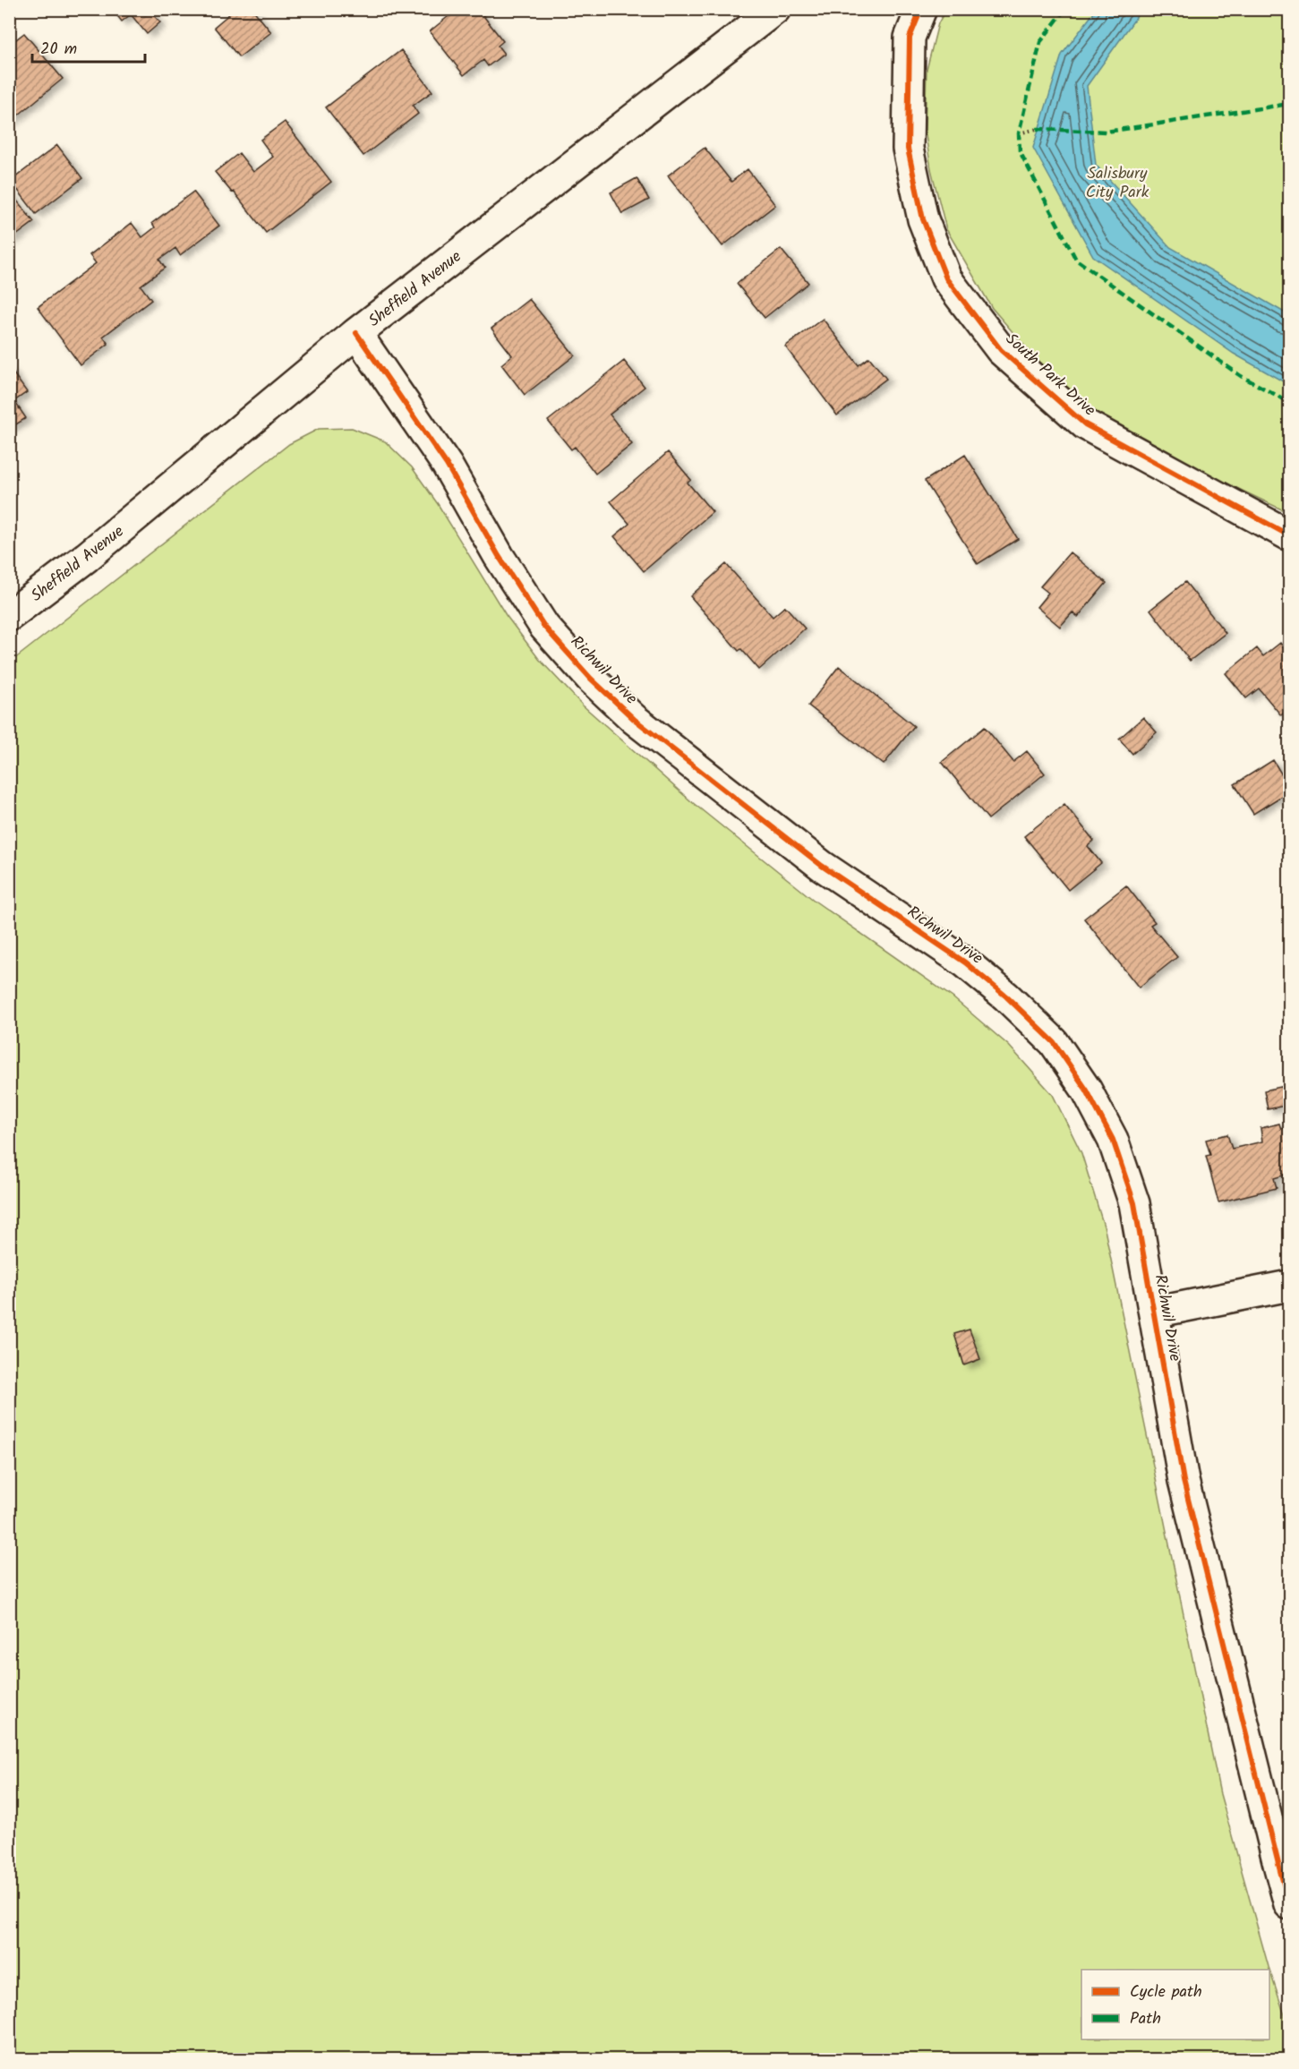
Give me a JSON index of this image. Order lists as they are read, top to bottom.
{
  "streets": {
    "street": ["Sheffield Avenue", "South Park Drive", "Richwil Drive"]
  },
  "crossings": [
    ["Sheffield Avenue", "Richwil Drive"]
  ],
  "parks": ["Salisbury City Park"],
  "legend": ["Cycle path", "Path"],
  "scale_bar": "20 m"
}
